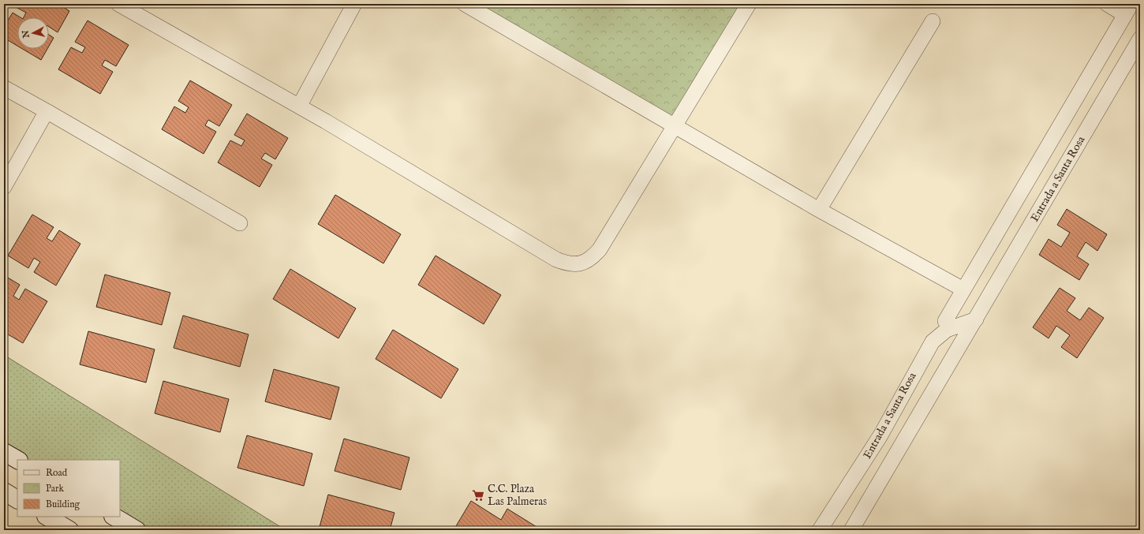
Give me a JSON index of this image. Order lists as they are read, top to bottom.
{
  "streets": {
    "street": ["Entrada a Santa Rosa"]
  },
  "places": {
    "supermarket": ["C.C. Plaza Las Palmeras"]
  },
  "legend": ["Road", "Park", "Building"],
  "north": "left"
}
